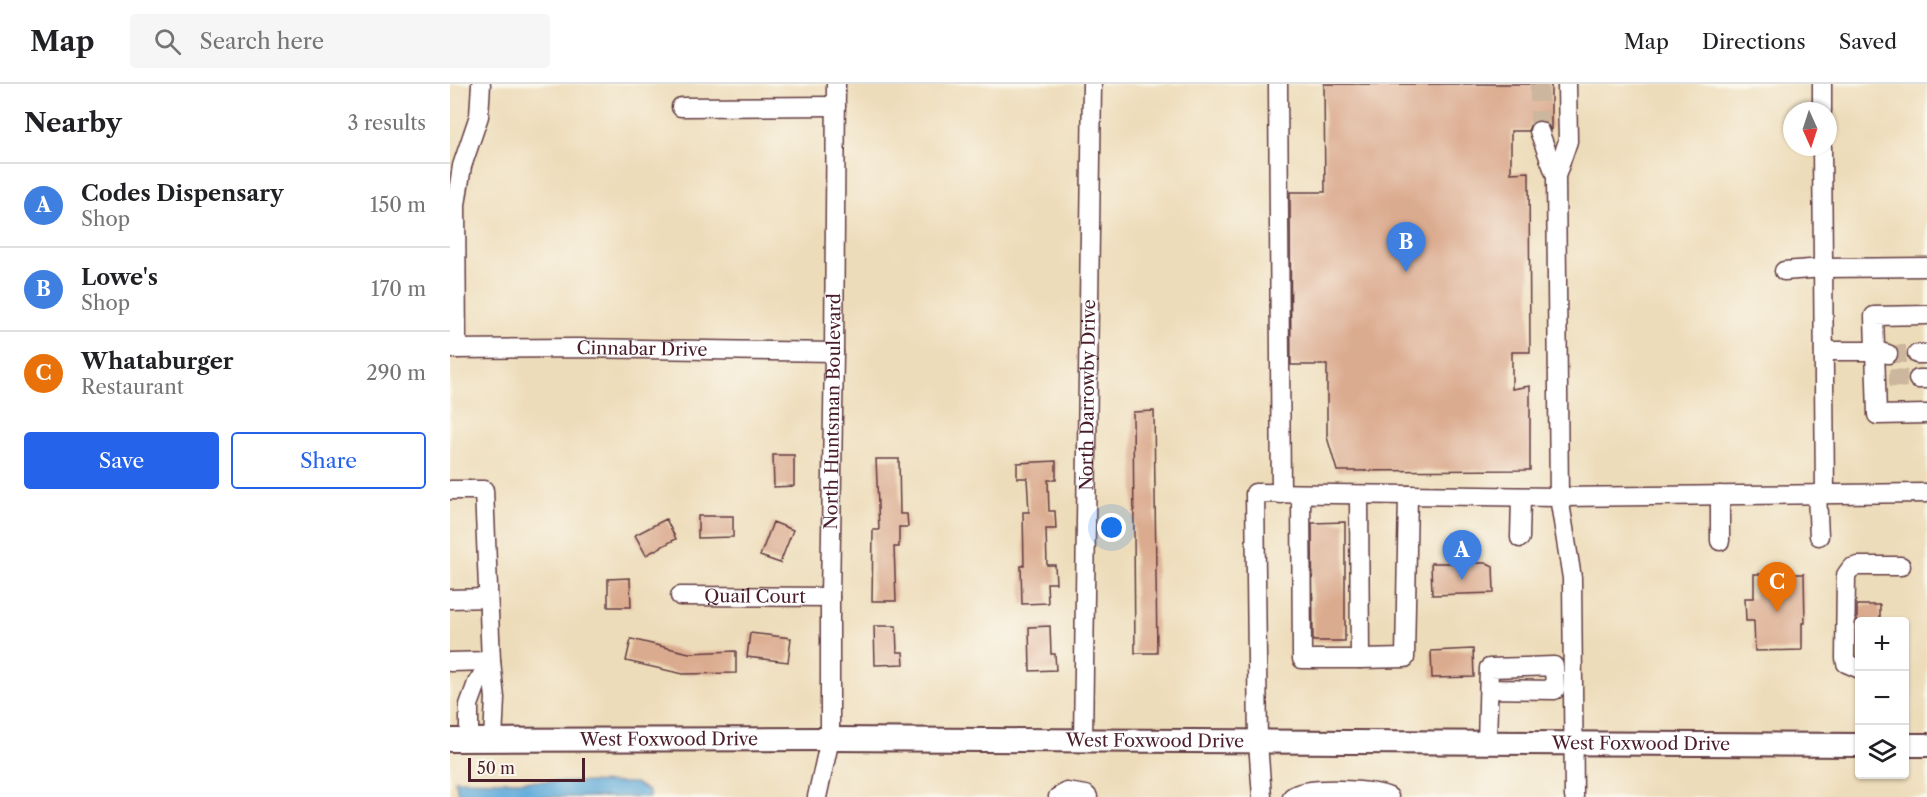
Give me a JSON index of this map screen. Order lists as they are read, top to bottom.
{
  "streets": {
    "main road": ["West Foxwood Drive"],
    "street": [
      "Cinnabar Drive",
      "North Darrowby Drive",
      "North Huntsman Boulevard",
      "Quail Court"
    ]
  },
  "crossings": [
    ["Cinnabar Drive", "North Huntsman Boulevard"],
    ["North Darrowby Drive", "West Foxwood Drive"],
    ["North Huntsman Boulevard", "Quail Court"],
    ["North Huntsman Boulevard", "West Foxwood Drive"]
  ],
  "scale_bar": "50 m",
  "north": "bottom",
  "page": {
    "header": "Map",
    "search": "Search here",
    "nav": ["Map", "Directions", "Saved"],
    "heading": ["Nearby", "3 results"],
    "list": [
      {
        "mark": "A",
        "name": "Codes Dispensary",
        "note": "Shop",
        "value": "150 m"
      },
      {
        "mark": "B",
        "name": "Lowe's",
        "note": "Shop",
        "value": "170 m"
      },
      {
        "mark": "C",
        "name": "Whataburger",
        "note": "Restaurant",
        "value": "290 m"
      }
    ],
    "pins": ["B", "A", "C"],
    "buttons": ["Save", "Share"],
    "map_buttons": ["+", "−"],
    "scale": "50 m"
  }
}
